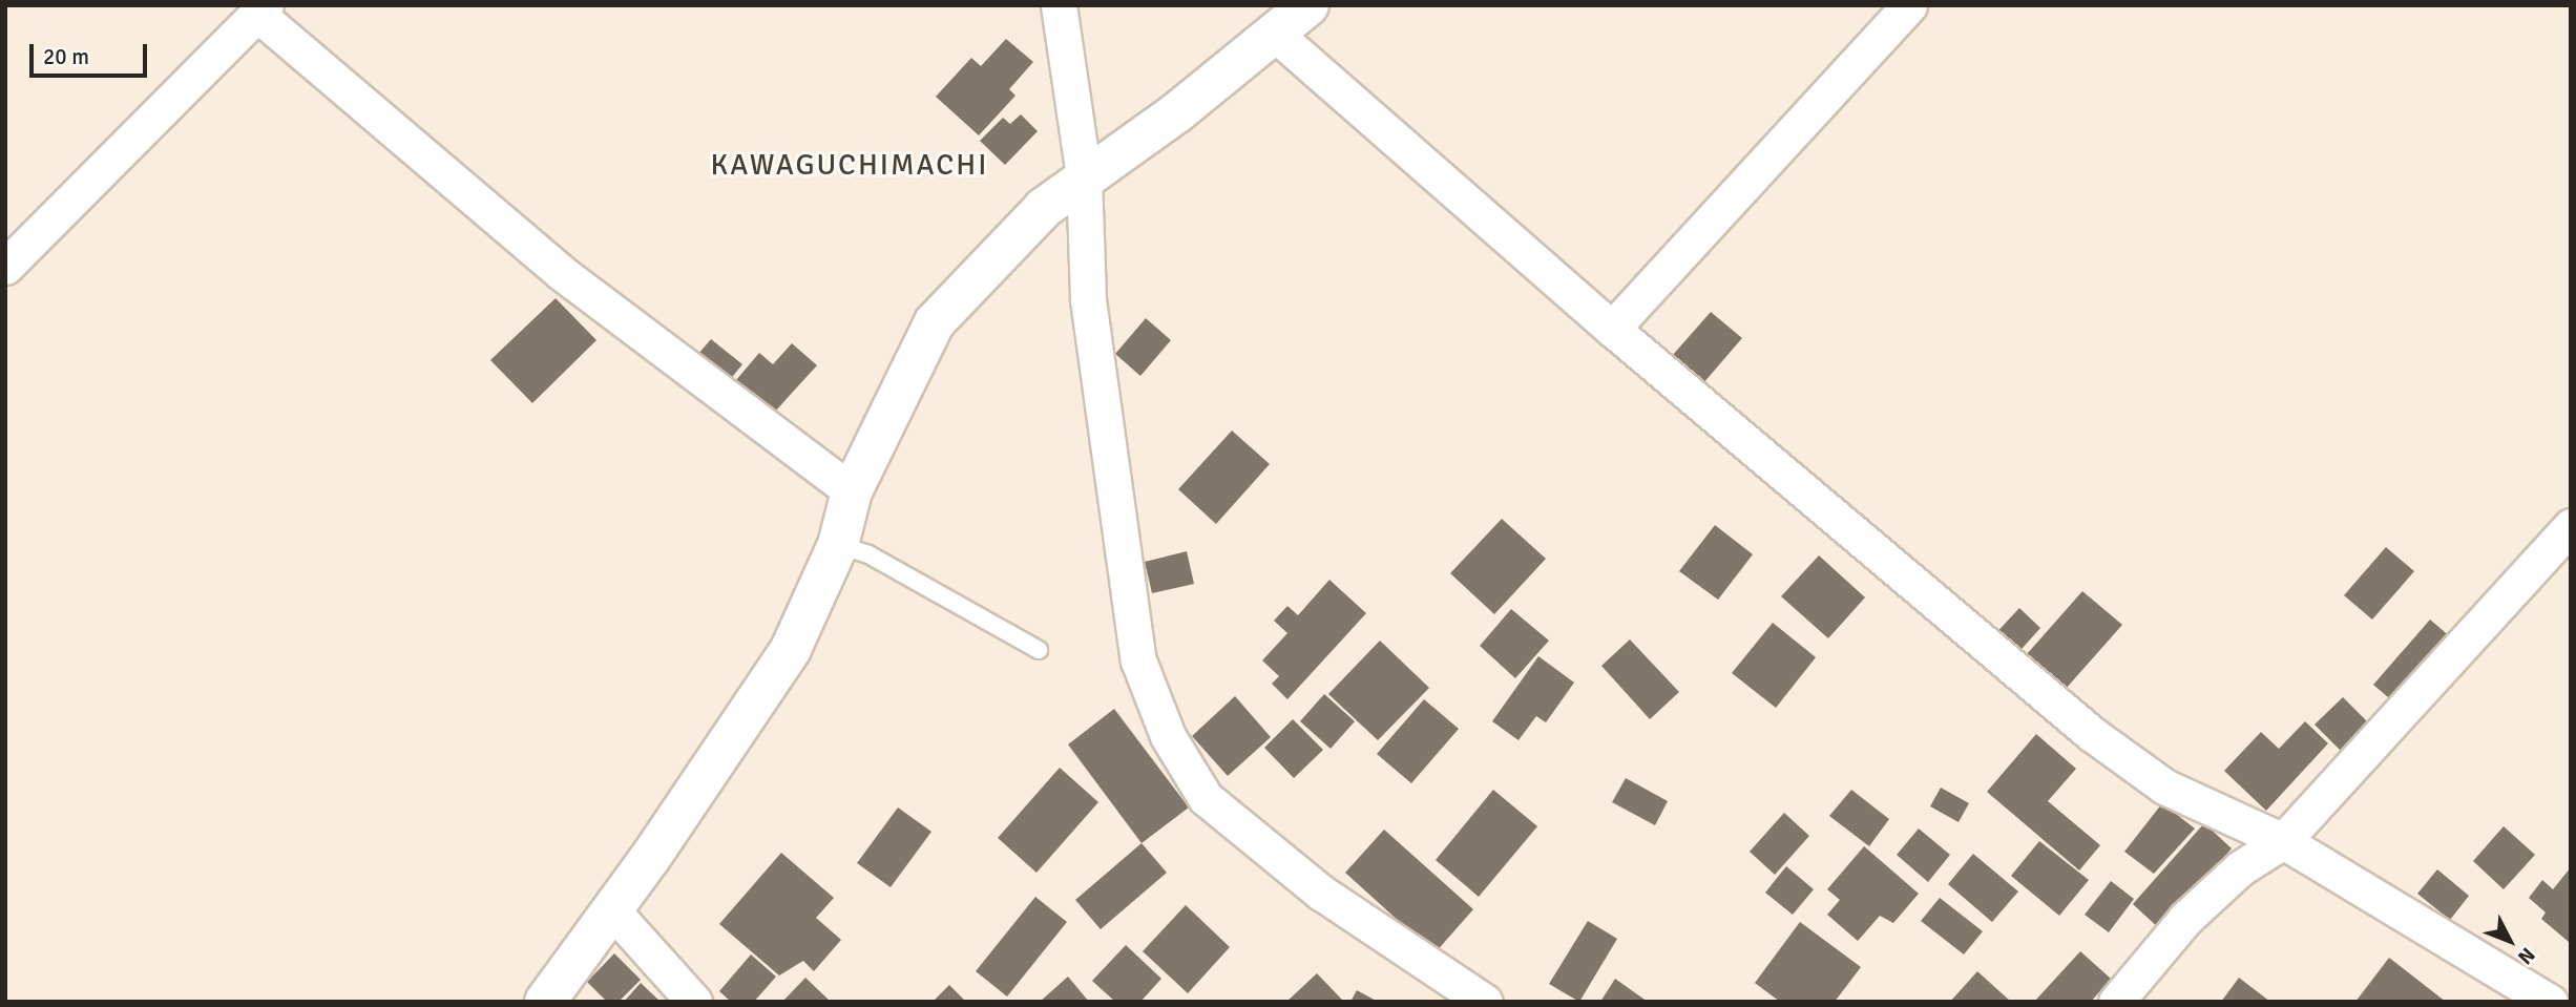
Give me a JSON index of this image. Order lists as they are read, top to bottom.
{
  "districts": ["KAWAGUCHIMACHI"],
  "scale_bar": "20 m",
  "north": "bottom right"
}
